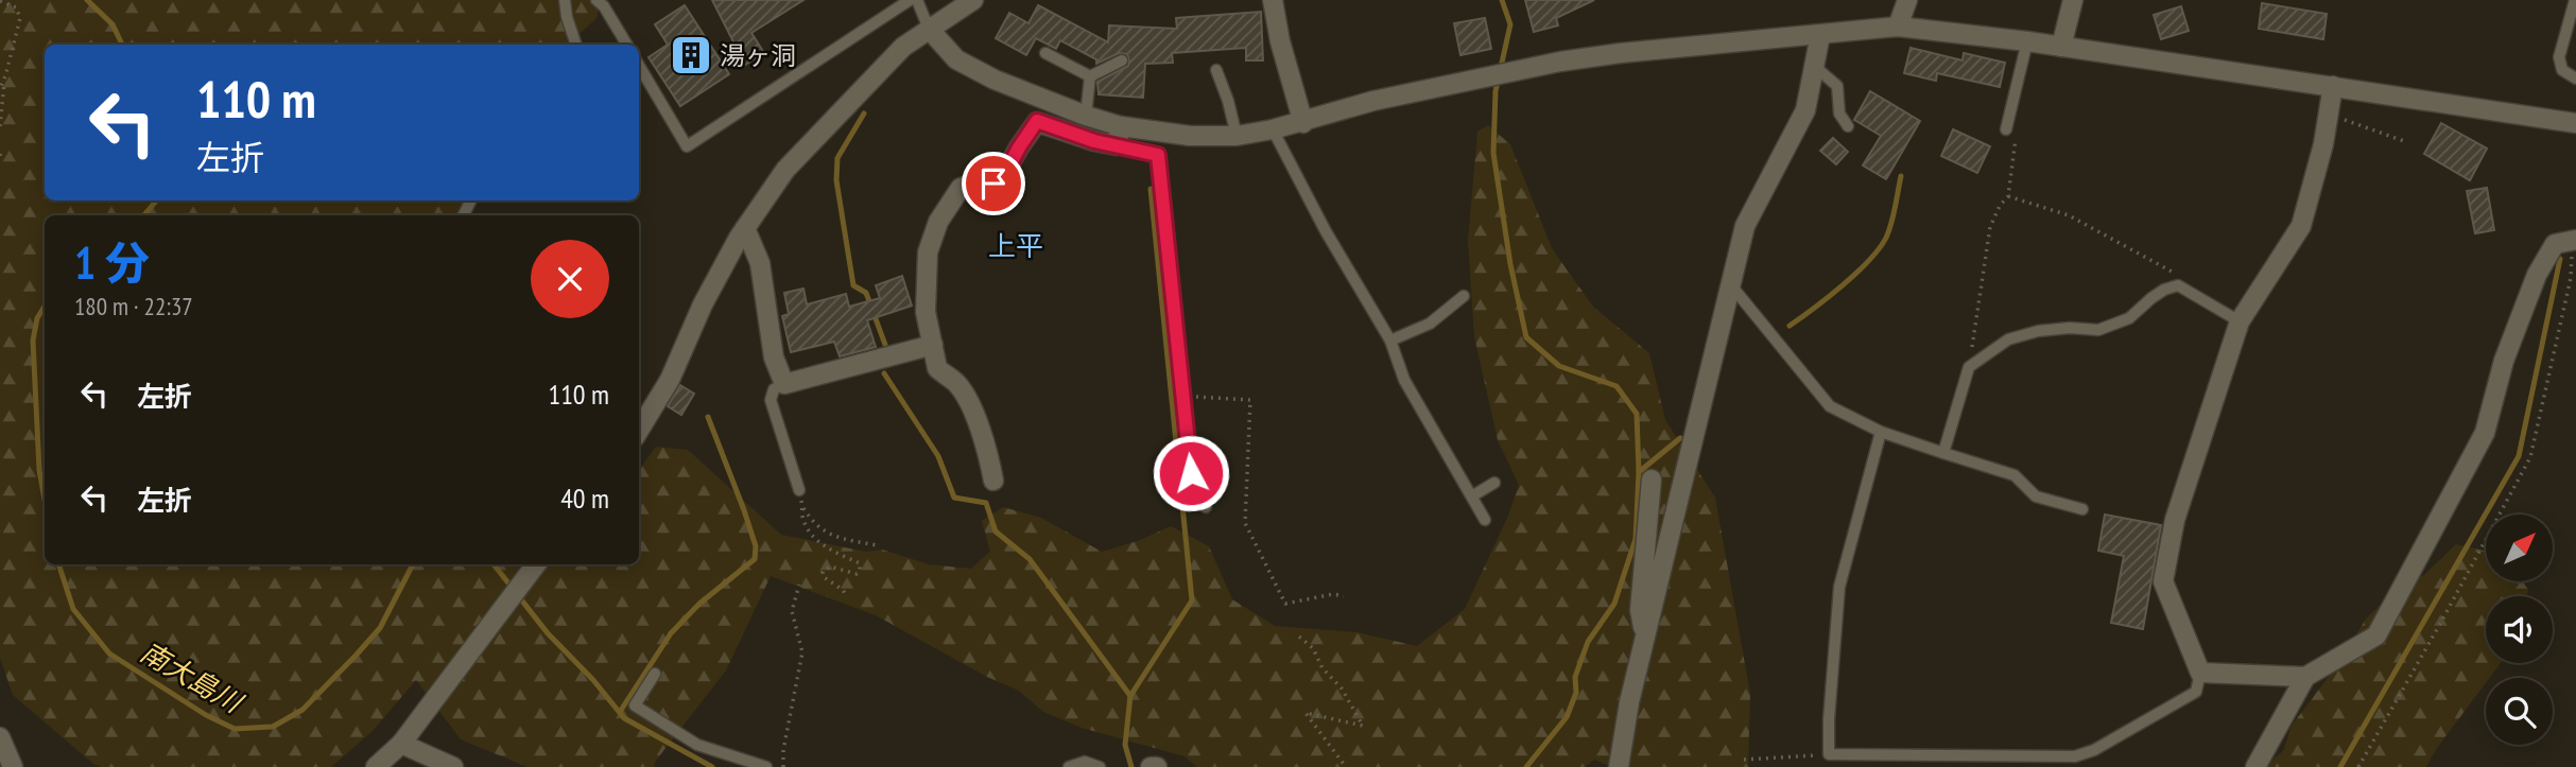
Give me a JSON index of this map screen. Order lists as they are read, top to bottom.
{
  "districts": ["上平"],
  "water": ["南大島川"],
  "places": {
    "building": ["湯ヶ洞"]
  },
  "north": "top right",
  "page": {
    "turn": ["110 m", "左折"],
    "heading": ["1 分", "180 m · 22:37"],
    "list": [
      {
        "name": "左折",
        "value": "110 m"
      },
      {
        "name": "左折",
        "value": "40 m"
      }
    ]
  }
}
